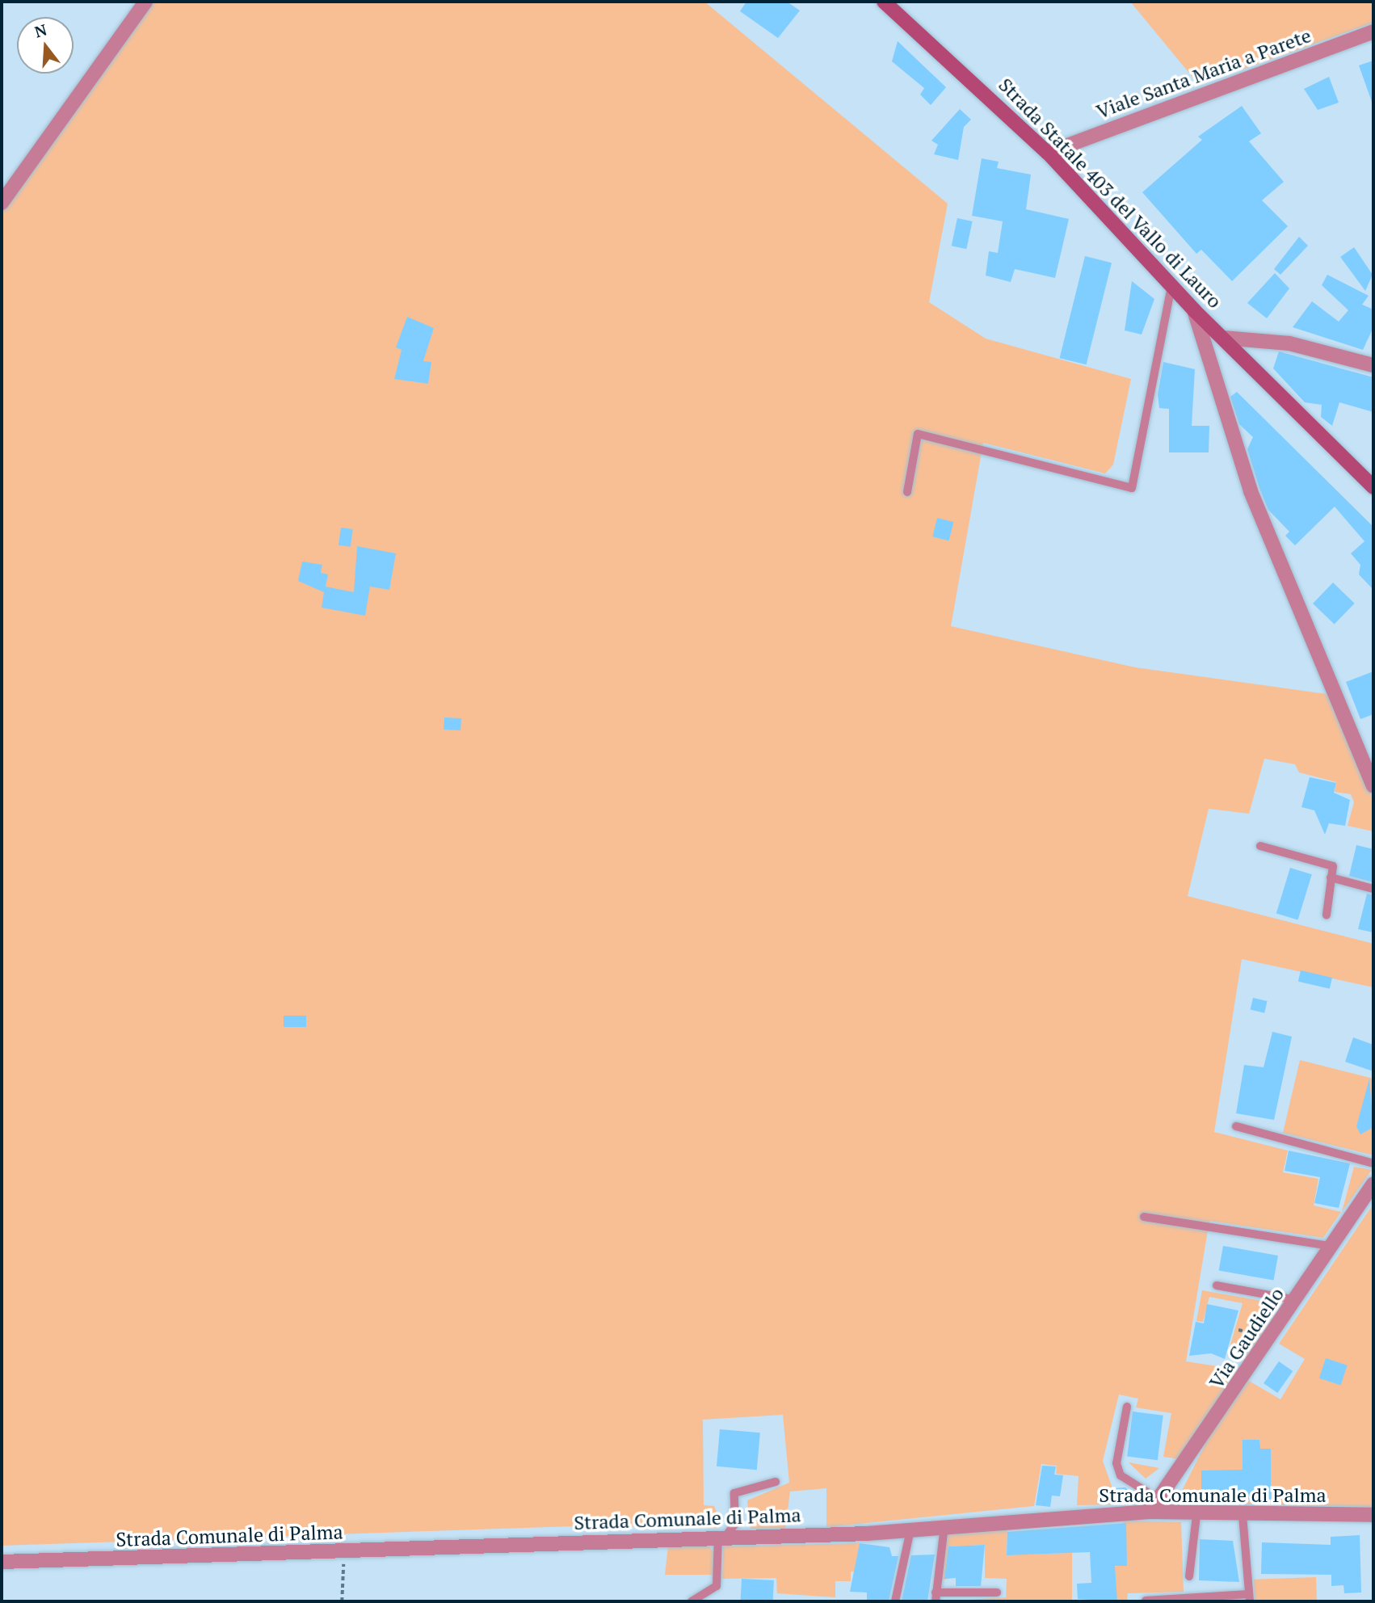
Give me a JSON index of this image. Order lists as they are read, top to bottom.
{
  "streets": {
    "main road": ["Strada Statale 403 del Vallo di Lauro"],
    "street": ["Viale Santa Maria a Parete", "Via Gaudiello", "Strada Comunale di Palma"]
  },
  "crossings": [
    ["Viale Santa Maria a Parete", "Strada Statale 403 del Vallo di Lauro"],
    ["Via Gaudiello", "Strada Comunale di Palma"]
  ],
  "north": "top"
}
